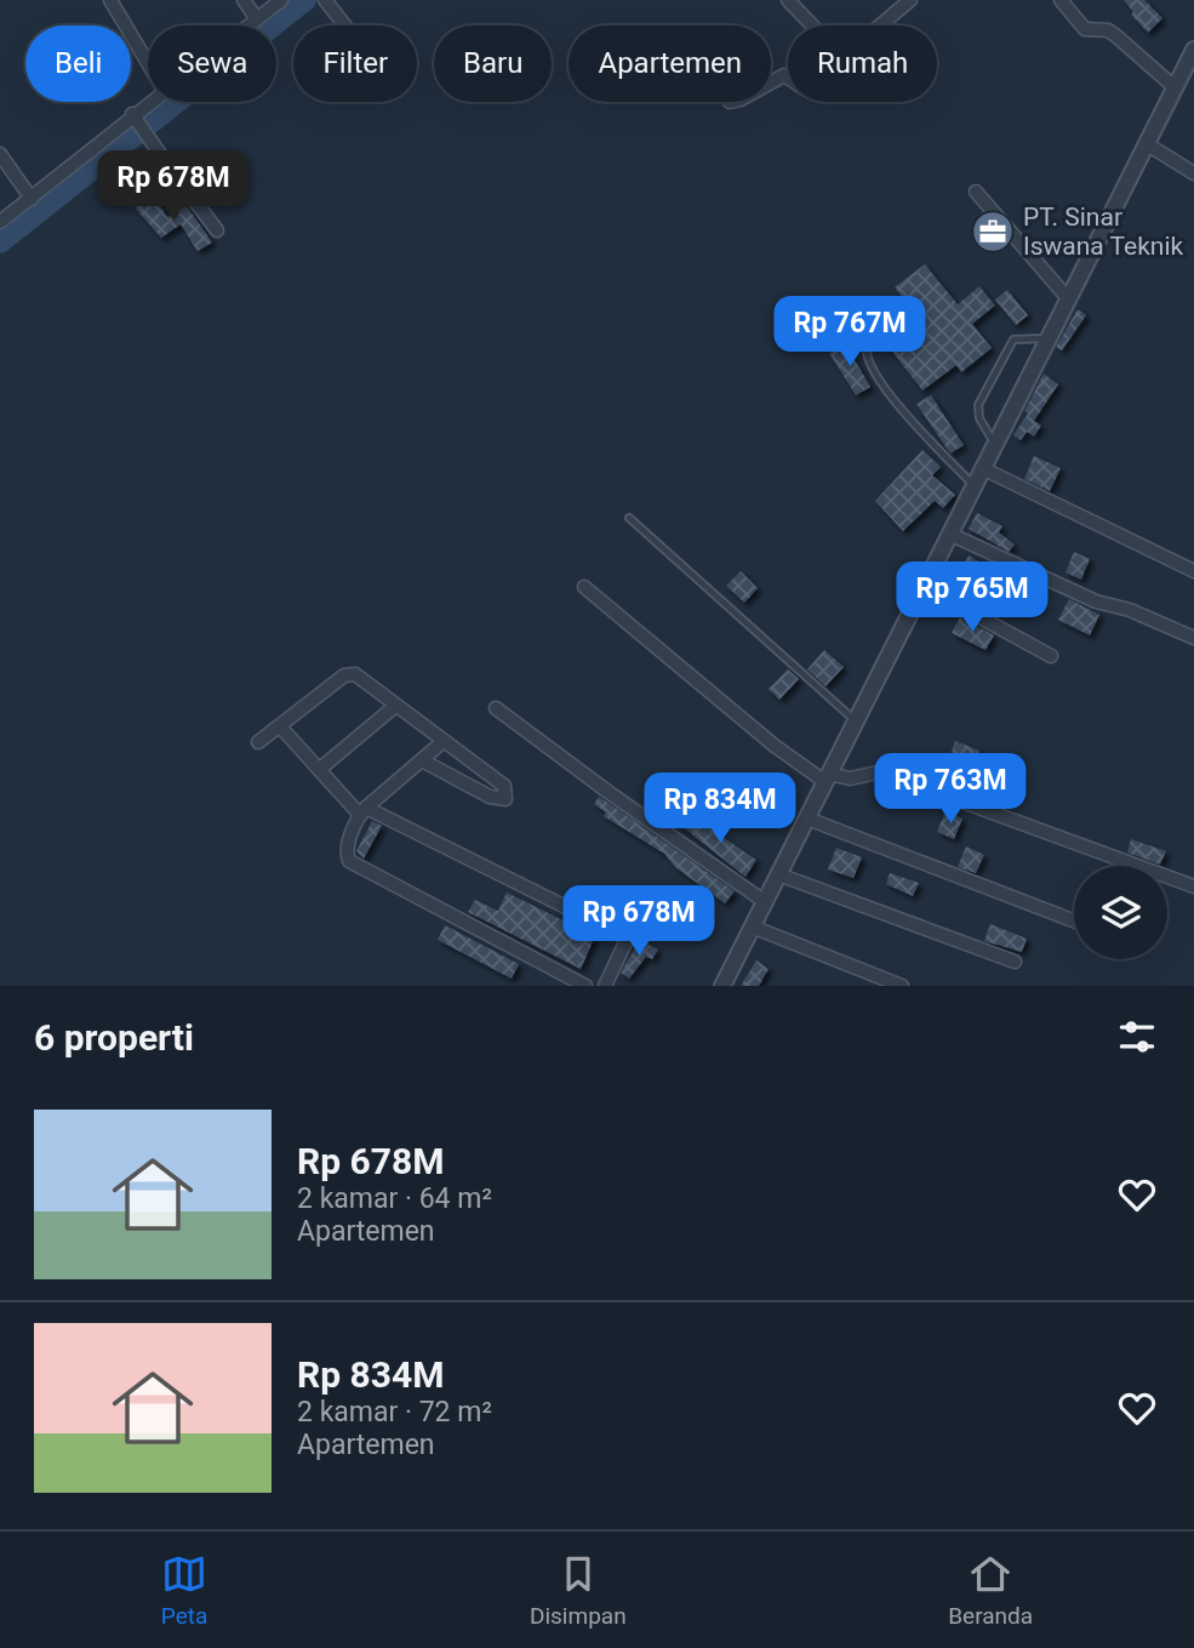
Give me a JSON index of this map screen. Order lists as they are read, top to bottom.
{
  "places": {
    "office": ["PT. Sinar Iswana Teknik"]
  },
  "page": {
    "chip": [
      "Beli",
      "Sewa",
      "Filter",
      "Baru",
      "Apartemen",
      "Rumah"
    ],
    "price": [
      "Rp 678M",
      "Rp 767M",
      "Rp 765M",
      "Rp 763M",
      "Rp 834M",
      "Rp 678M"
    ],
    "heading": "6 properti",
    "list": [
      {
        "name": "Rp 678M",
        "note": "2 kamar · 64 m² · Apartemen"
      },
      {
        "name": "Rp 834M",
        "note": "2 kamar · 72 m² · Apartemen"
      }
    ],
    "tabs": ["Peta", "Disimpan", "Beranda"]
  }
}
